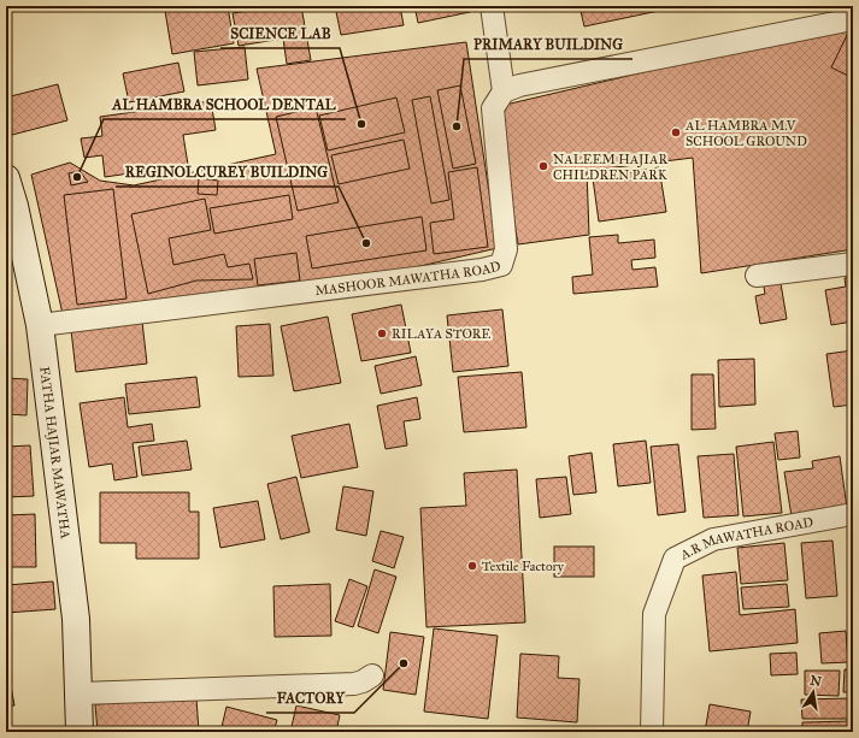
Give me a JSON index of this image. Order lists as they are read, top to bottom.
{
  "streets": {
    "street": ["MASHOOR MAWATHA ROAD", "FATHA HAJIAR MAWATHA", "A.R MAWATHA ROAD"]
  },
  "crossings": [
    ["MASHOOR MAWATHA ROAD", "FATHA HAJIAR MAWATHA"]
  ],
  "places": [
    "SCIENCE LAB",
    "PRIMARY BUILDING",
    "AL HAMBRA M.V SCHOOL GROUND",
    "NALEEM HAJIAR CHILDREN PARK",
    "AL HAMBRA SCHOOL DENTAL",
    "REGINOLCUREY BUILDING",
    "RILAYA STORE",
    "Textile Factory",
    "FACTORY"
  ],
  "north": "top"
}
